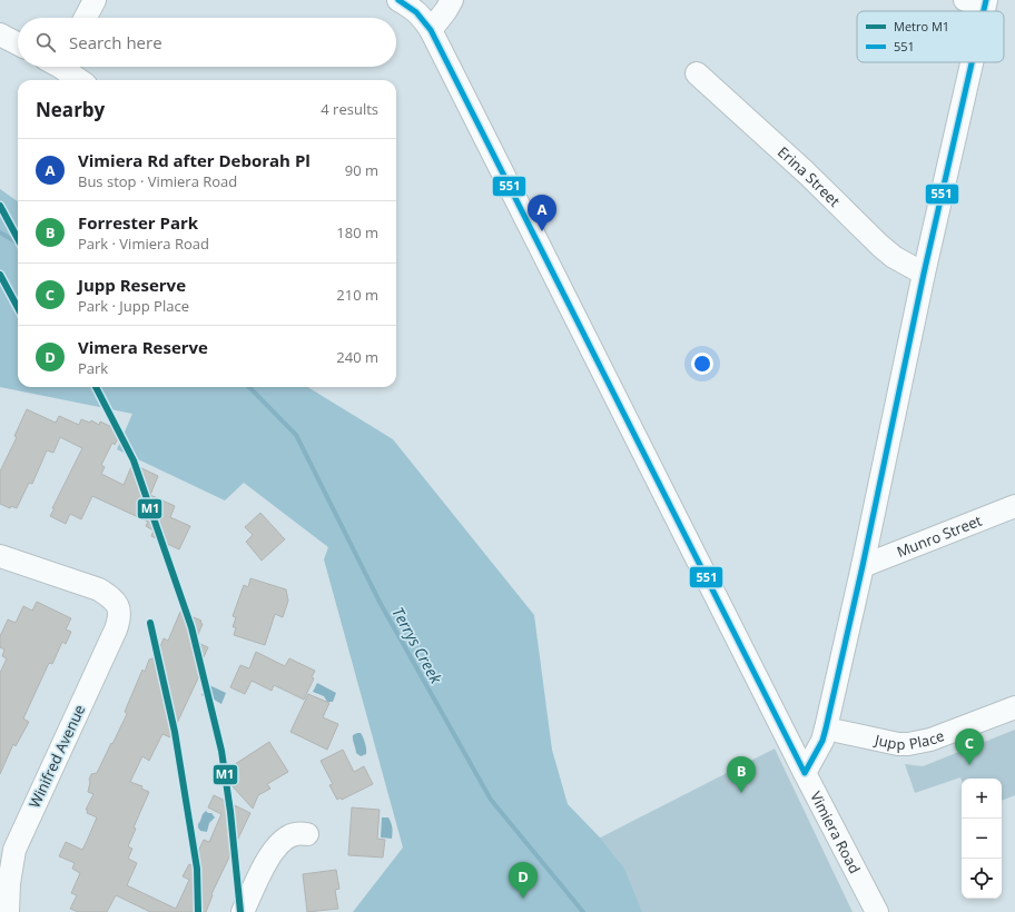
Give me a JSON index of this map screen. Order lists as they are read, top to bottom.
{
  "streets": {
    "street": [
      "Erina Street",
      "Munro Street",
      "Jupp Place",
      "Winifred Avenue",
      "Vimiera Road"
    ]
  },
  "water": ["Terrys Creek"],
  "lines": ["transit line 551", "metro line M1"],
  "legend": ["Metro M1", "551"],
  "page": {
    "search": "Search here",
    "heading": ["Nearby", "4 results"],
    "list": [
      {
        "mark": "A",
        "name": "Vimiera Rd after Deborah Pl",
        "note": "Bus stop · Vimiera Road",
        "value": "90 m"
      },
      {
        "mark": "B",
        "name": "Forrester Park",
        "note": "Park · Vimiera Road",
        "value": "180 m"
      },
      {
        "mark": "C",
        "name": "Jupp Reserve",
        "note": "Park · Jupp Place",
        "value": "210 m"
      },
      {
        "mark": "D",
        "name": "Vimera Reserve",
        "note": "Park",
        "value": "240 m"
      }
    ],
    "pins": [
      "A",
      "C",
      "B",
      "D"
    ],
    "map_buttons": ["+", "−"]
  }
}
